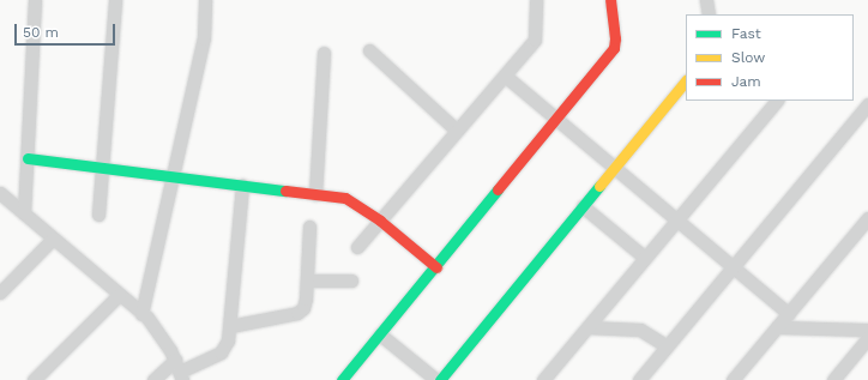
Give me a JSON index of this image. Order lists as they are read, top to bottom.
{
  "legend": ["Fast", "Slow", "Jam"],
  "scale_bar": "50 m"
}
